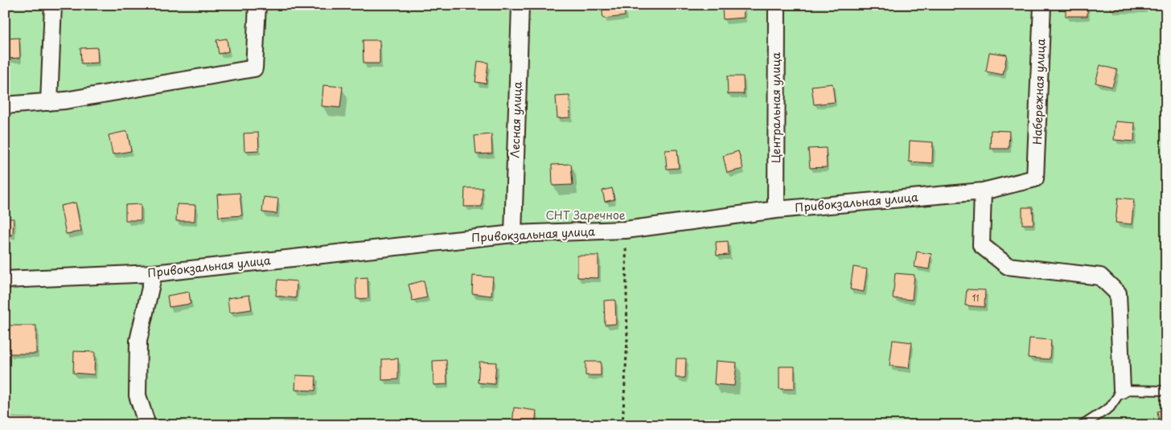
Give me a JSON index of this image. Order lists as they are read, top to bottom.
{
  "streets": {
    "street": [
      "Набережная улица",
      "Центральная улица",
      "Лесная улица",
      "Привокзальная улица"
    ]
  },
  "crossings": [
    ["Набережная улица", "Привокзальная улица"],
    ["Центральная улица", "Привокзальная улица"],
    ["Лесная улица", "Привокзальная улица"]
  ],
  "parks": ["СНТ Заречное"],
  "house_numbers": ["11"]
}
